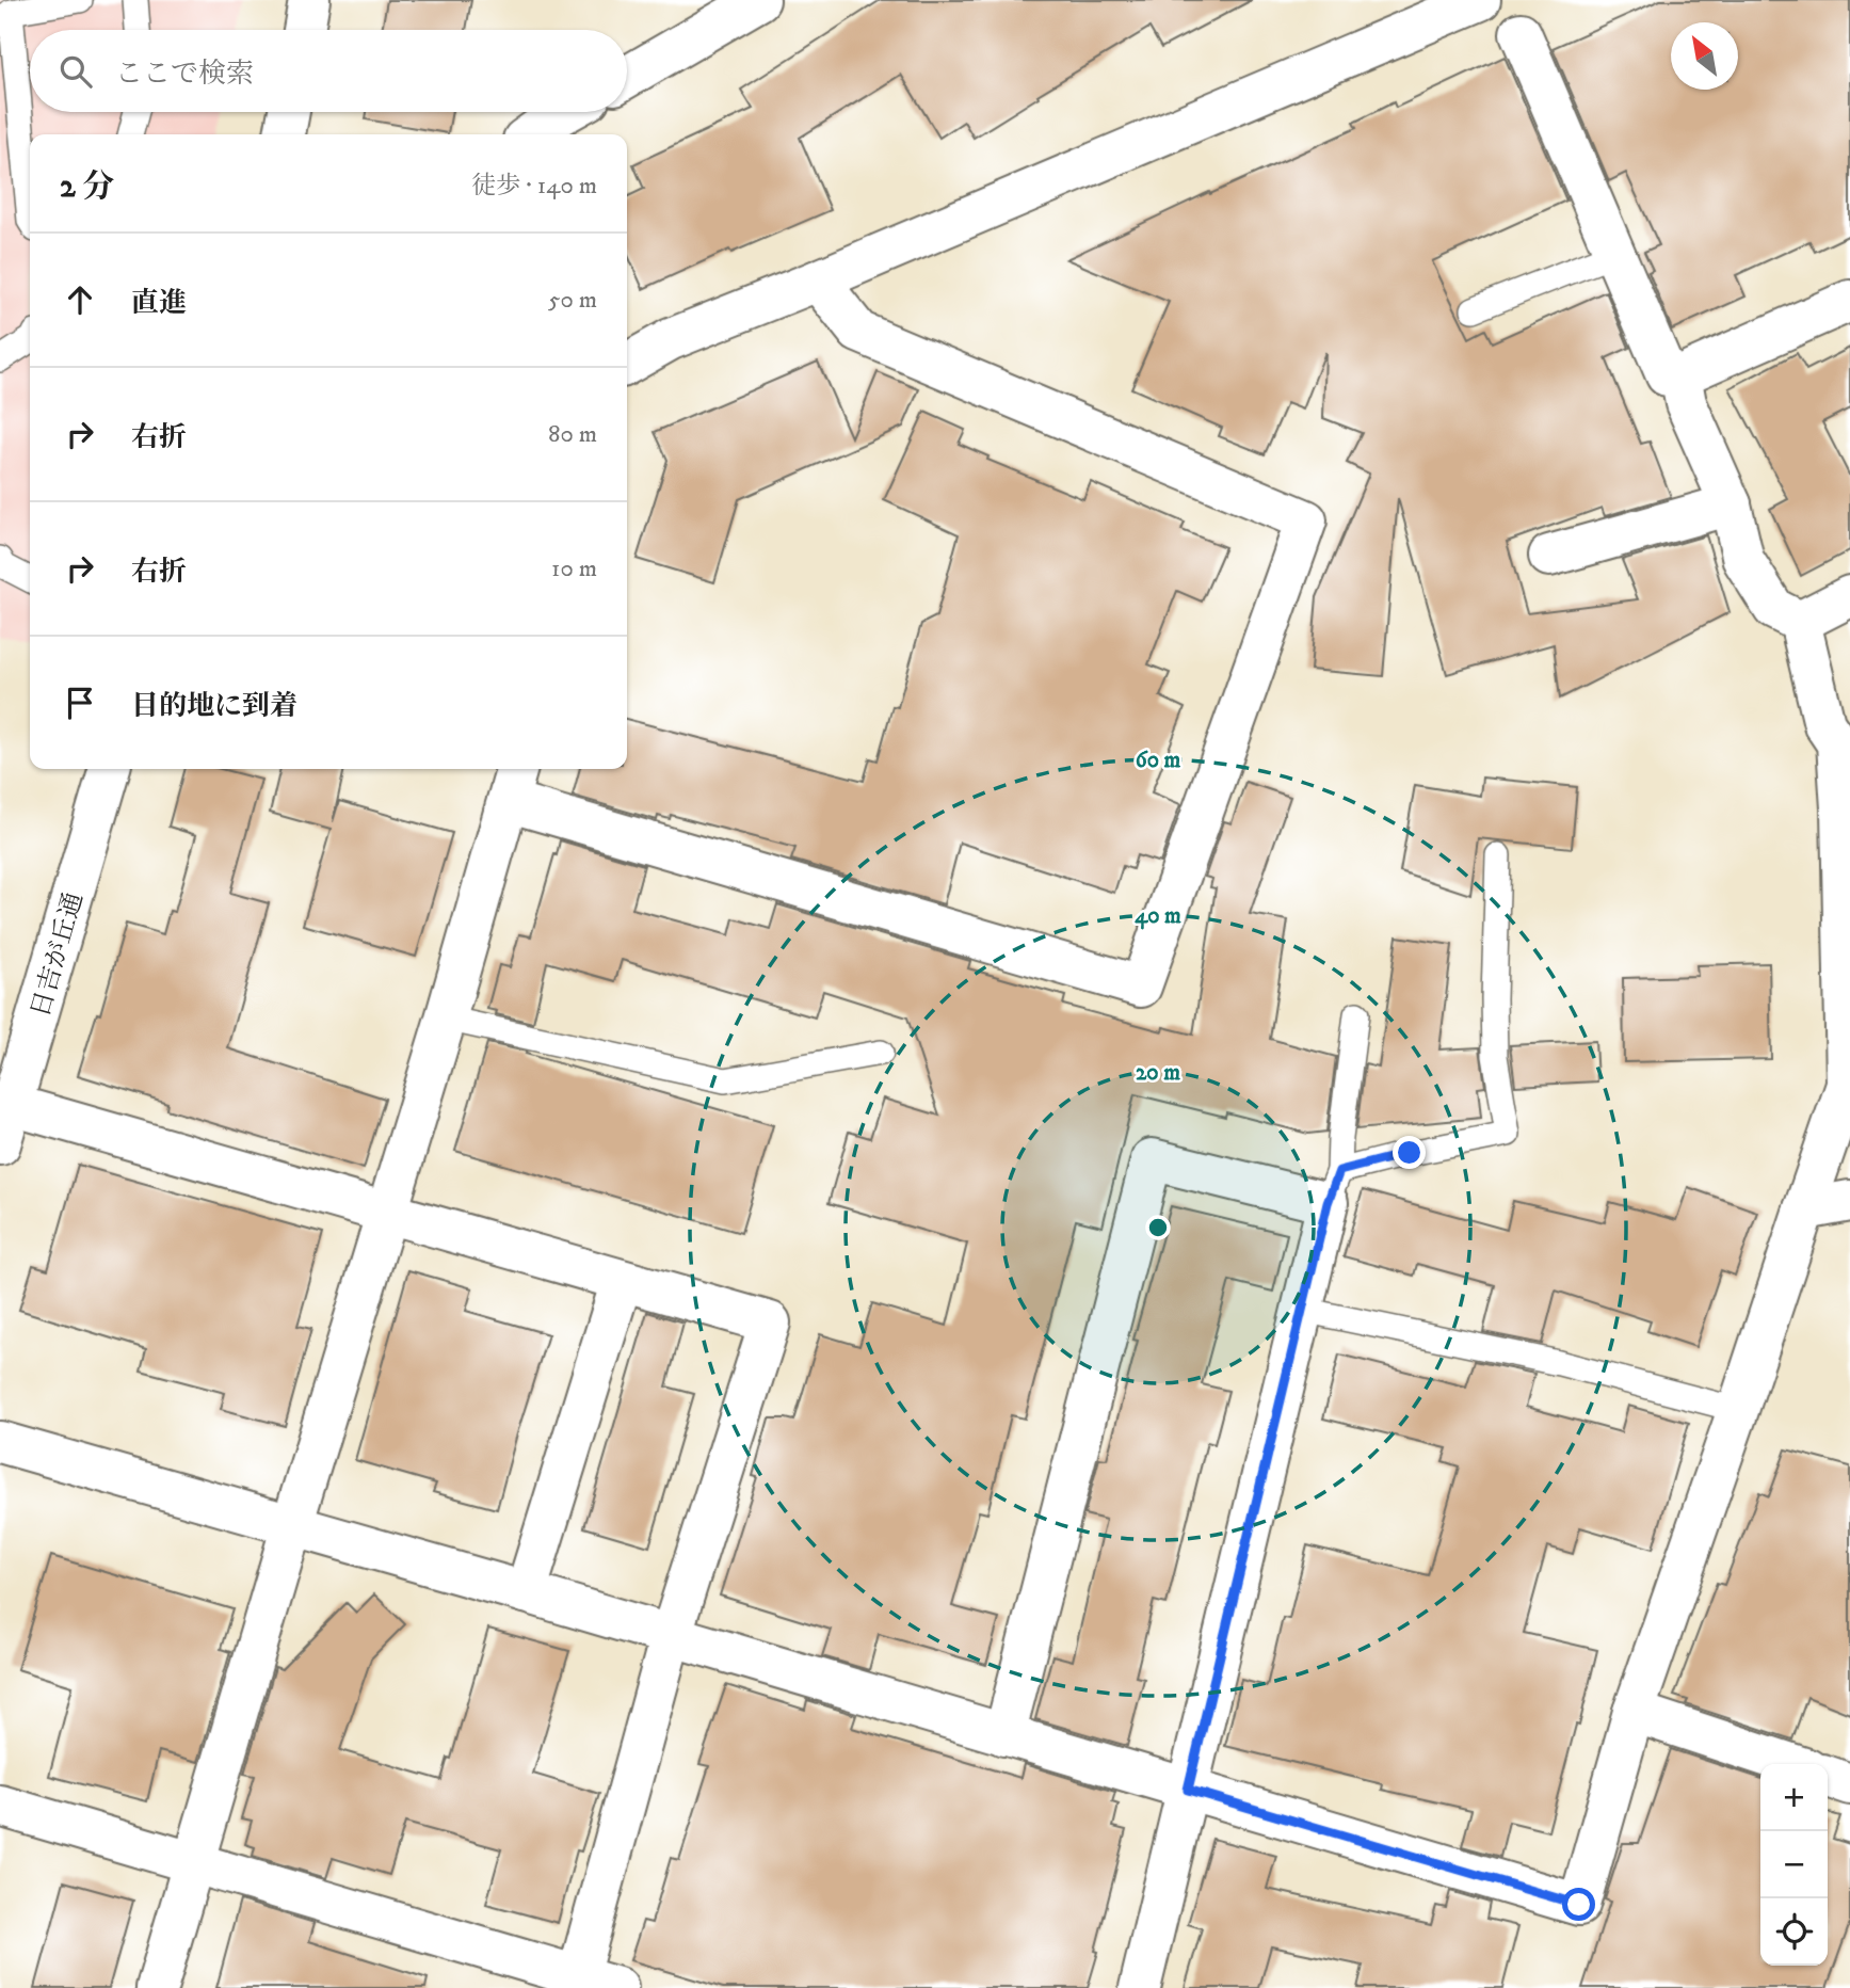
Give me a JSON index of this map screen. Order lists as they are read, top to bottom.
{
  "streets": {
    "street": ["日吉が丘通"]
  },
  "north": "top left",
  "page": {
    "search": "ここで検索",
    "heading": ["2 分", "徒歩 · 140 m"],
    "list": [
      ["直進", "50 m"],
      ["右折", "80 m"],
      ["右折", "10 m"],
      "目的地に到着"
    ],
    "map_buttons": ["+", "−"]
  },
  "rings": ["60 m", "40 m", "20 m"]
}
